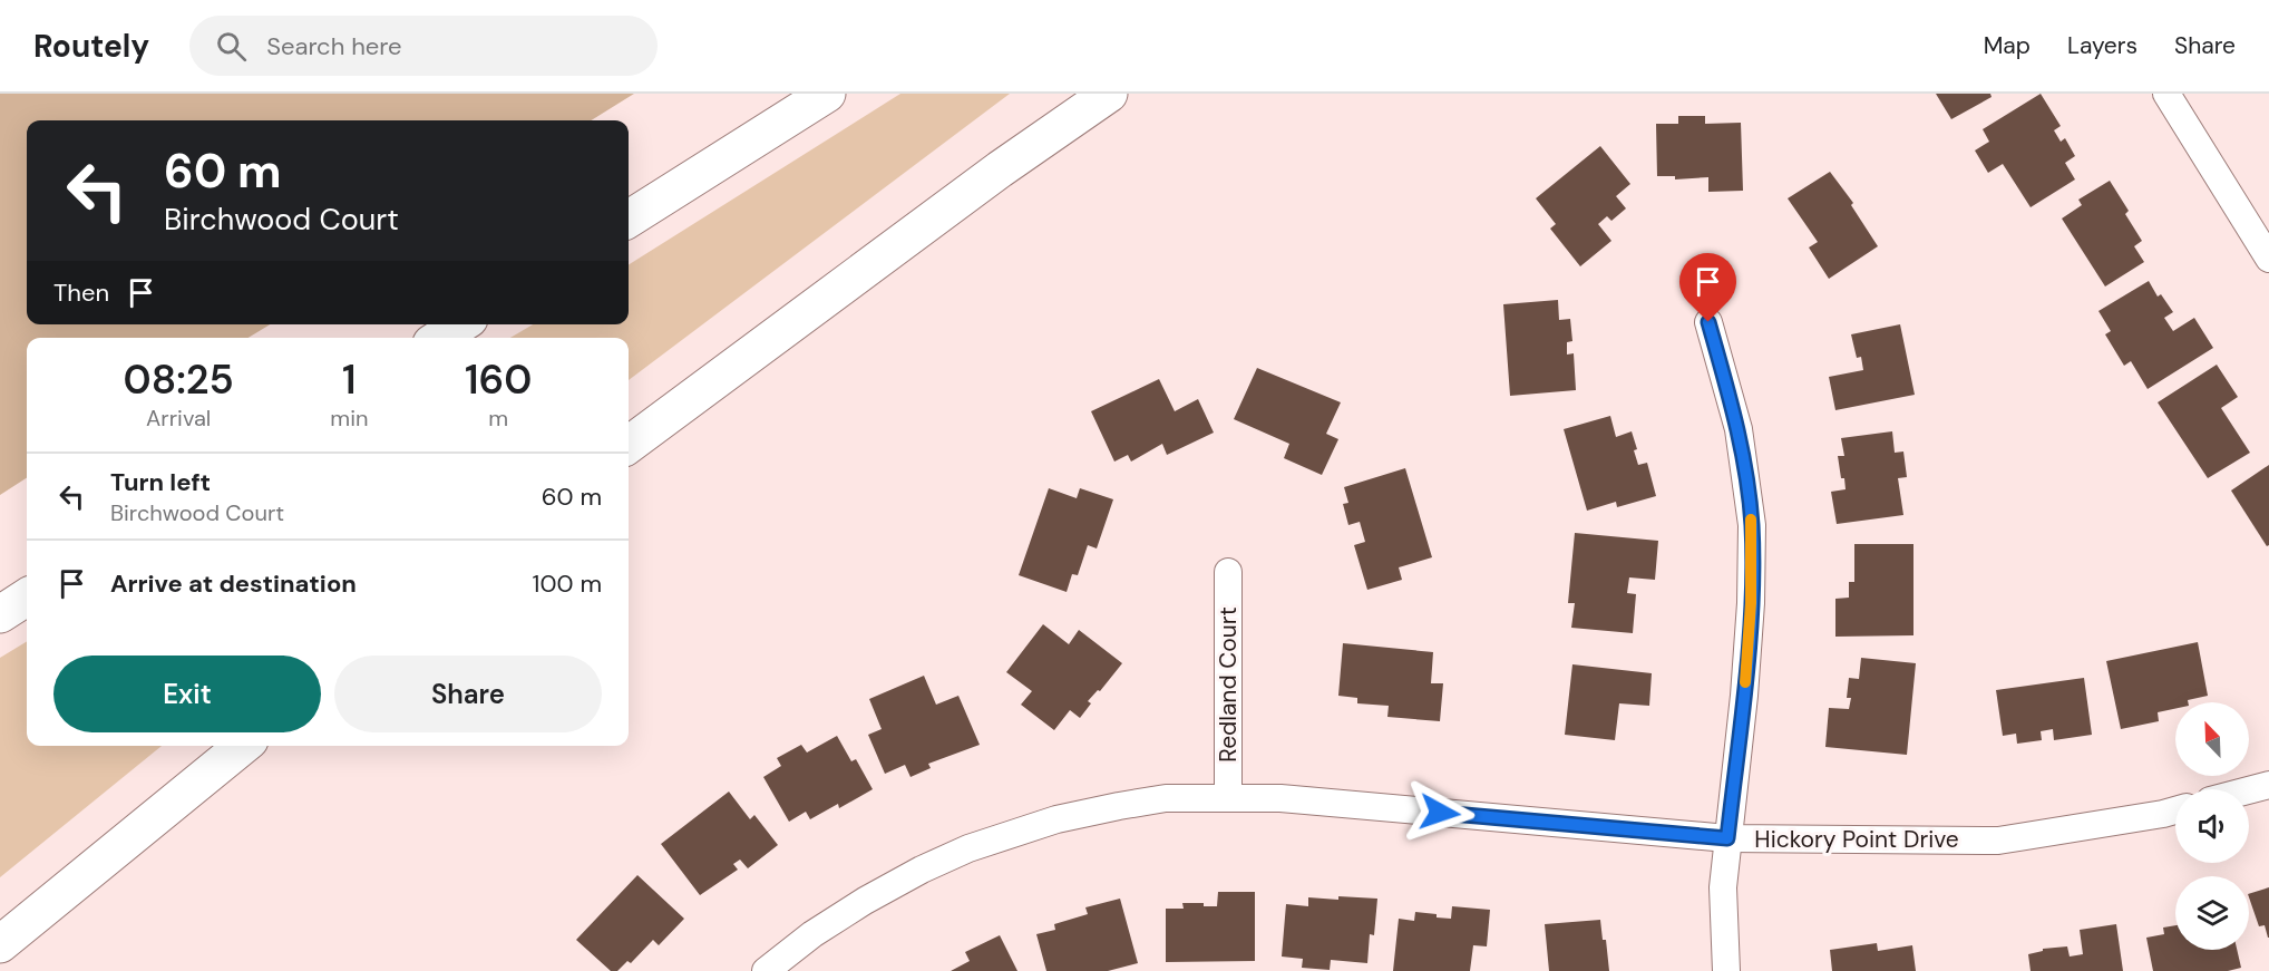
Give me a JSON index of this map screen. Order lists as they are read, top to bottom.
{
  "streets": {
    "street": ["Redland Court", "Hickory Point Drive"]
  },
  "crossings": [
    ["Redland Court", "Hickory Point Drive"]
  ],
  "north": "top left",
  "page": {
    "header": "Routely",
    "search": "Search here",
    "nav": ["Map", "Layers", "Share"],
    "turn": ["60 m", "Birchwood Court"],
    "then": "Then",
    "eta": [
      "08:25",
      "Arrival",
      "1",
      "min",
      "160",
      "m"
    ],
    "list": [
      {
        "name": "Turn left",
        "note": "Birchwood Court",
        "value": "60 m"
      },
      {
        "name": "Arrive at destination",
        "value": "100 m"
      }
    ],
    "buttons": ["Exit", "Share"]
  }
}
